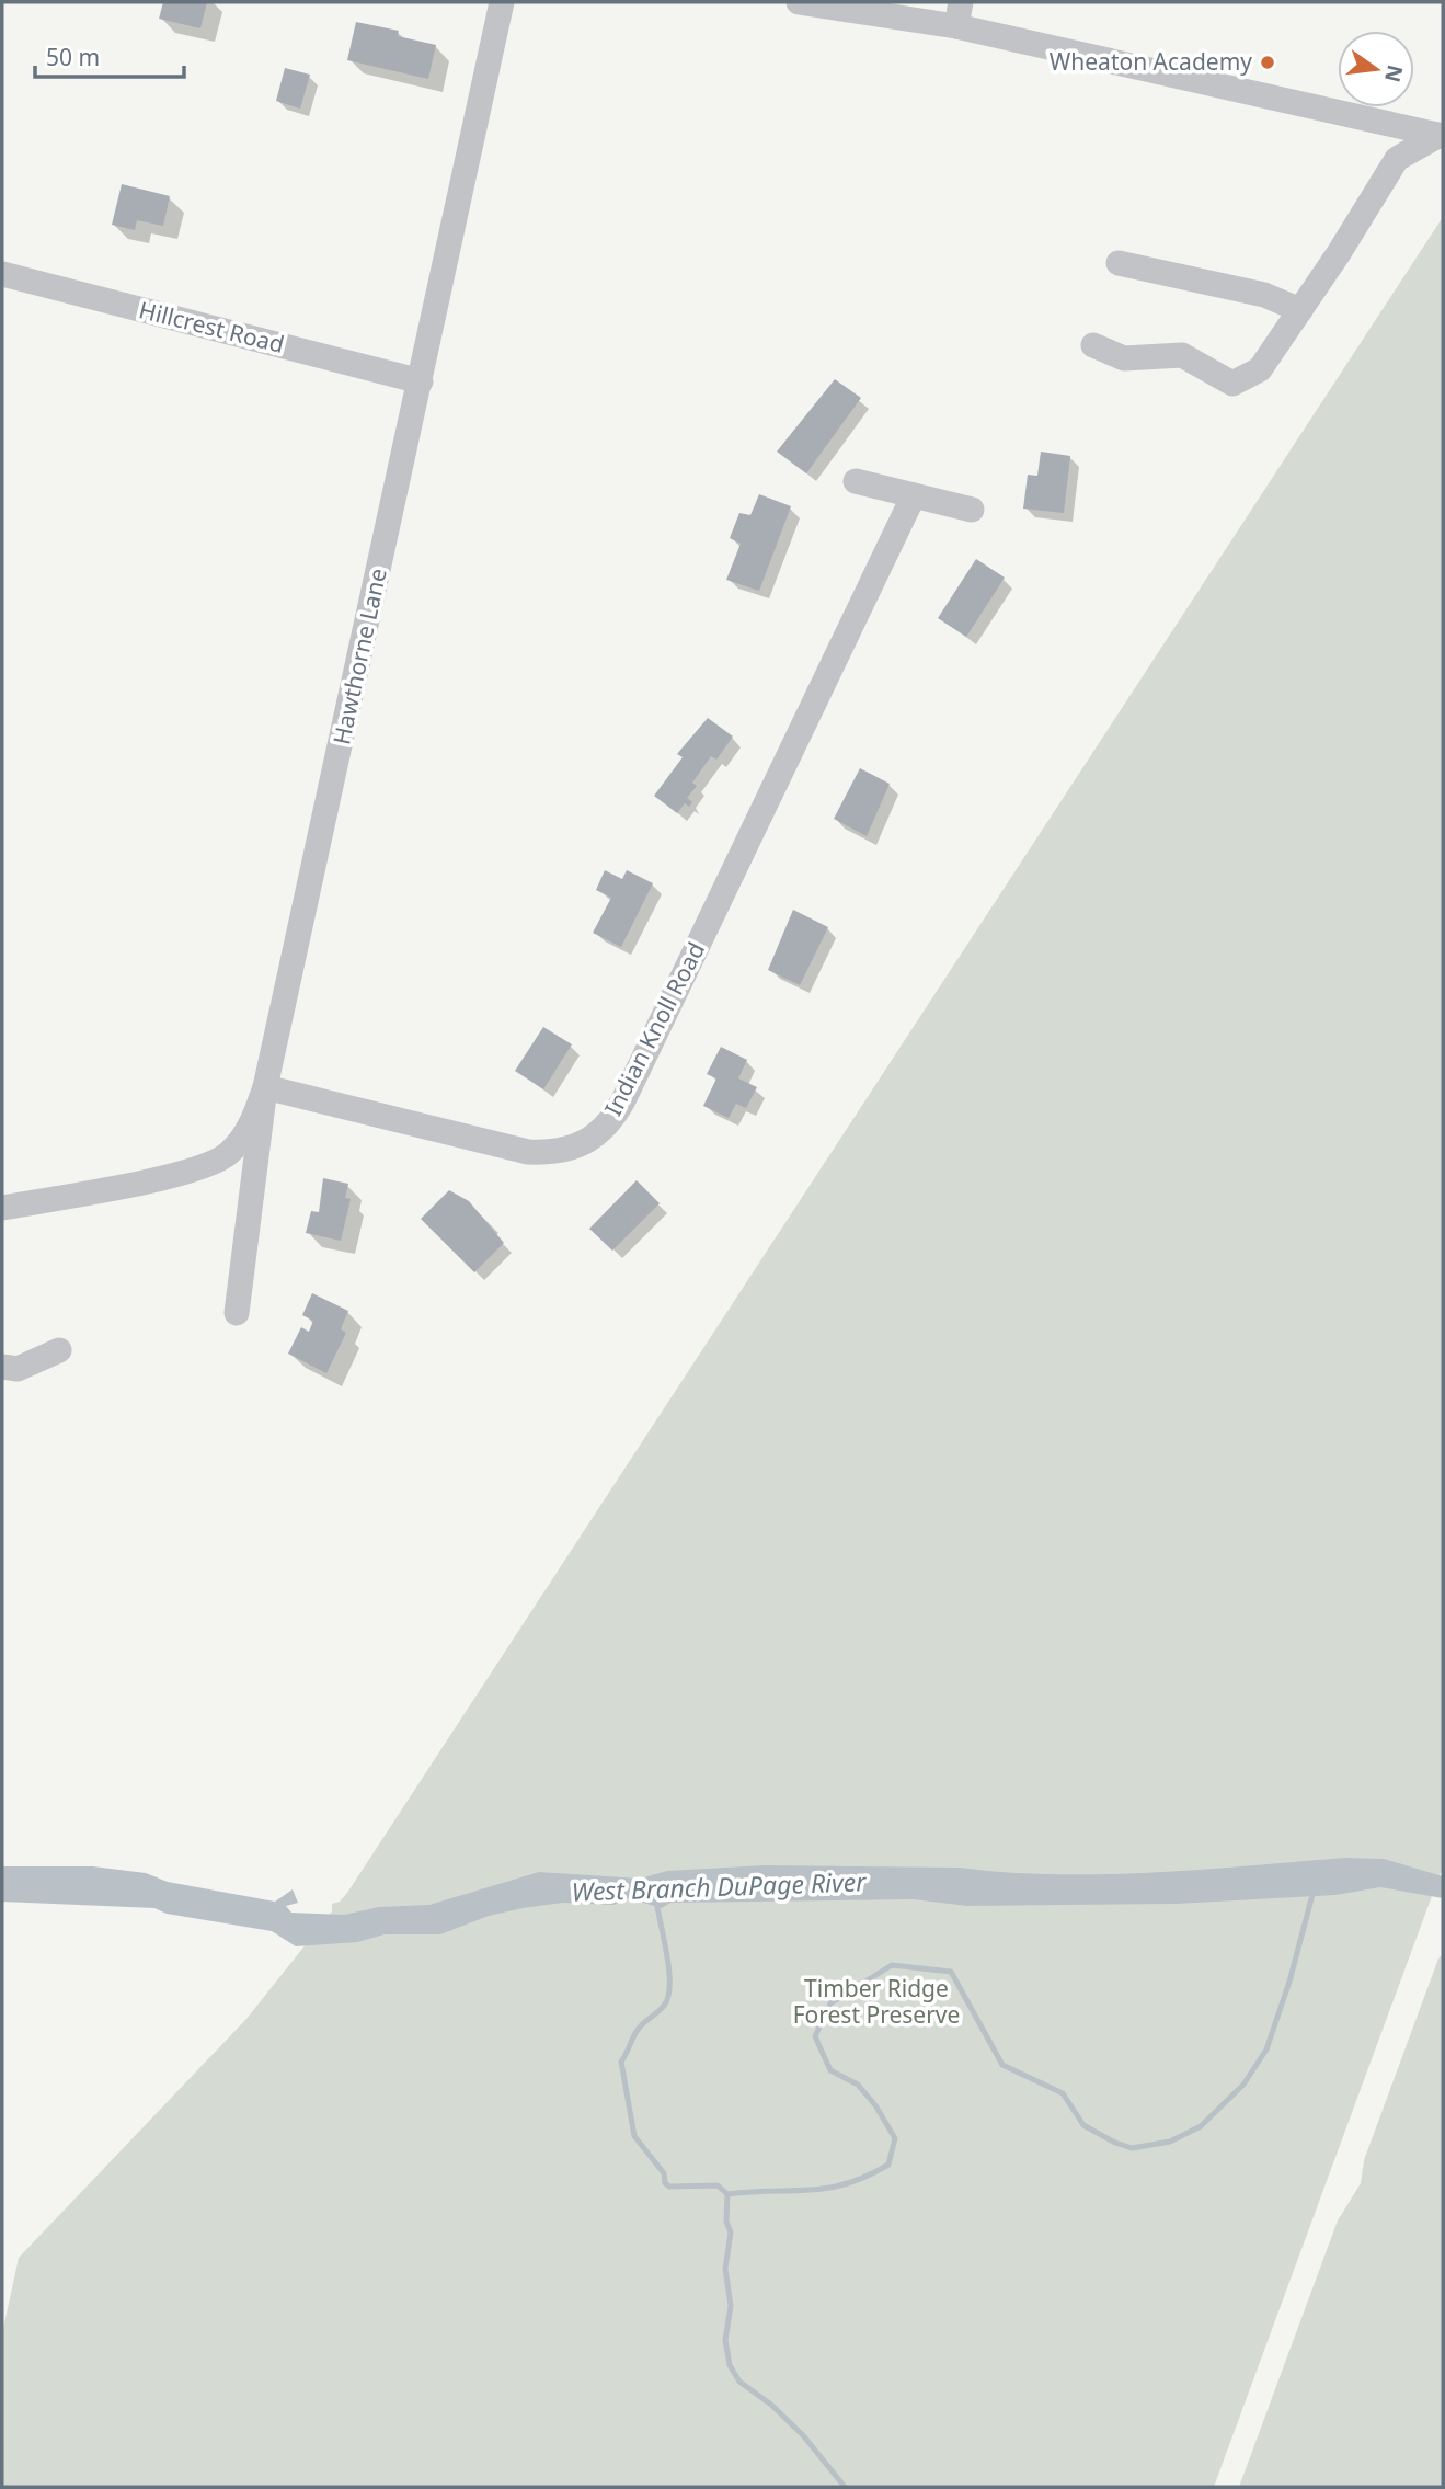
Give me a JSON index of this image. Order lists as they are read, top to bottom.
{
  "streets": {
    "street": ["Hillcrest Road", "Hawthorne Lane", "Indian Knoll Road"]
  },
  "crossings": [
    ["Hillcrest Road", "Hawthorne Lane"],
    ["Hawthorne Lane", "Indian Knoll Road"]
  ],
  "water": ["West Branch DuPage River"],
  "parks": ["Timber Ridge Forest Preserve"],
  "places": ["Wheaton Academy"],
  "scale_bar": "50 m",
  "north": "right"
}
